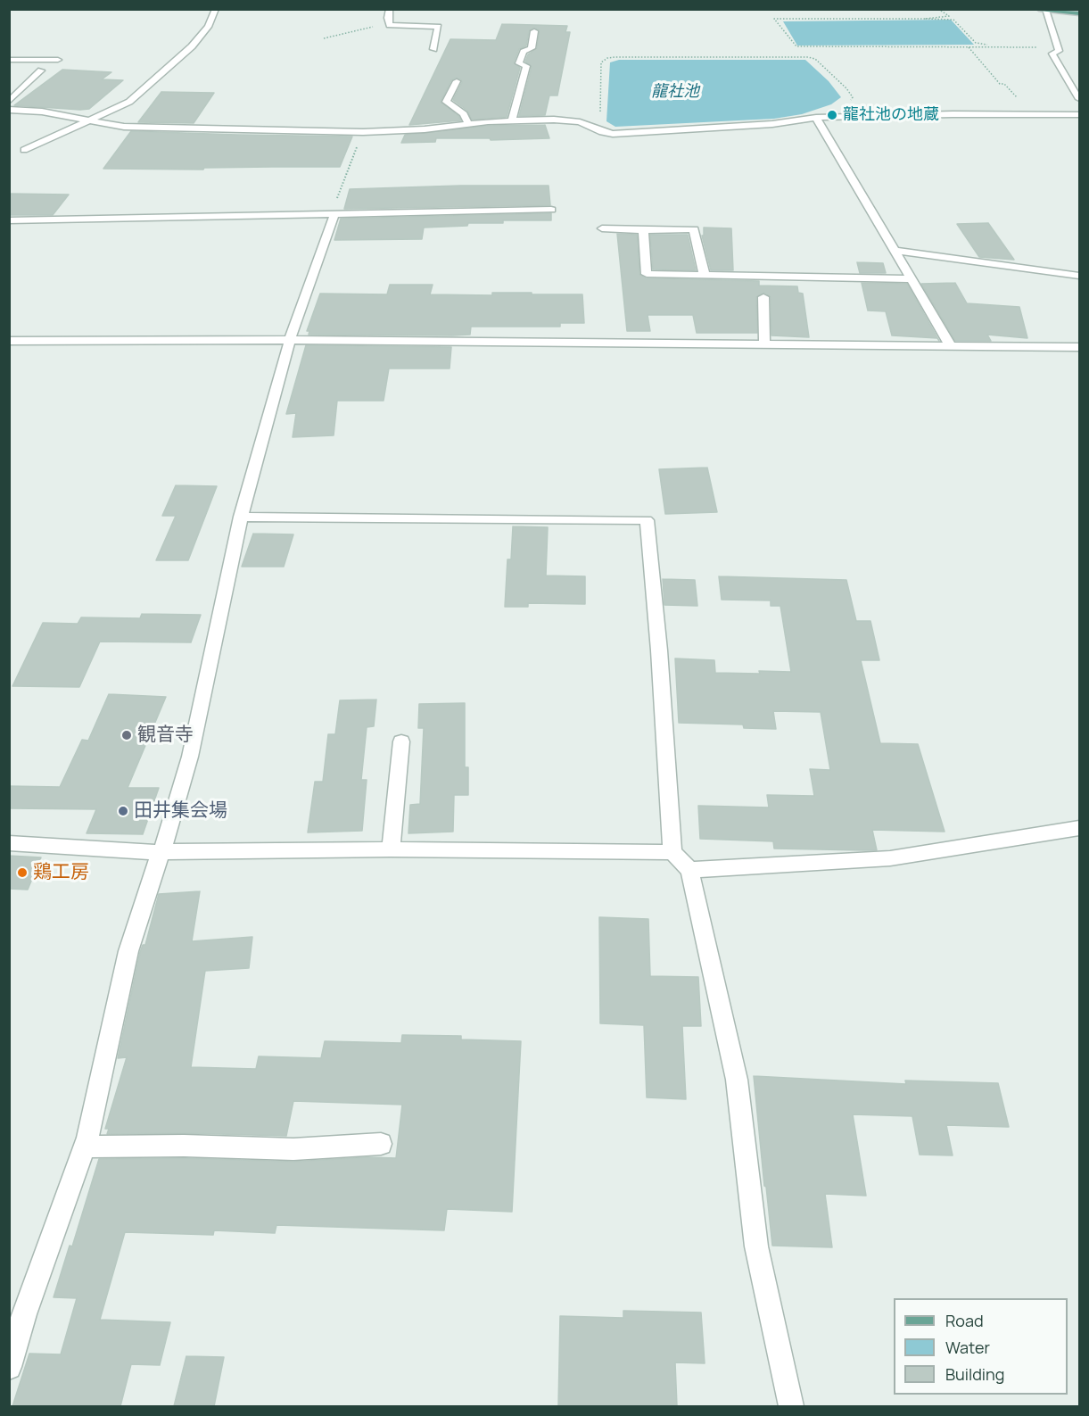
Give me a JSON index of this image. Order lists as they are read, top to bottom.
{
  "water": ["龍社池"],
  "places": [
    "龍社池の地蔵",
    "観音寺",
    "田井集会場",
    "鶏工房"
  ],
  "legend": ["Road", "Water", "Building"]
}
